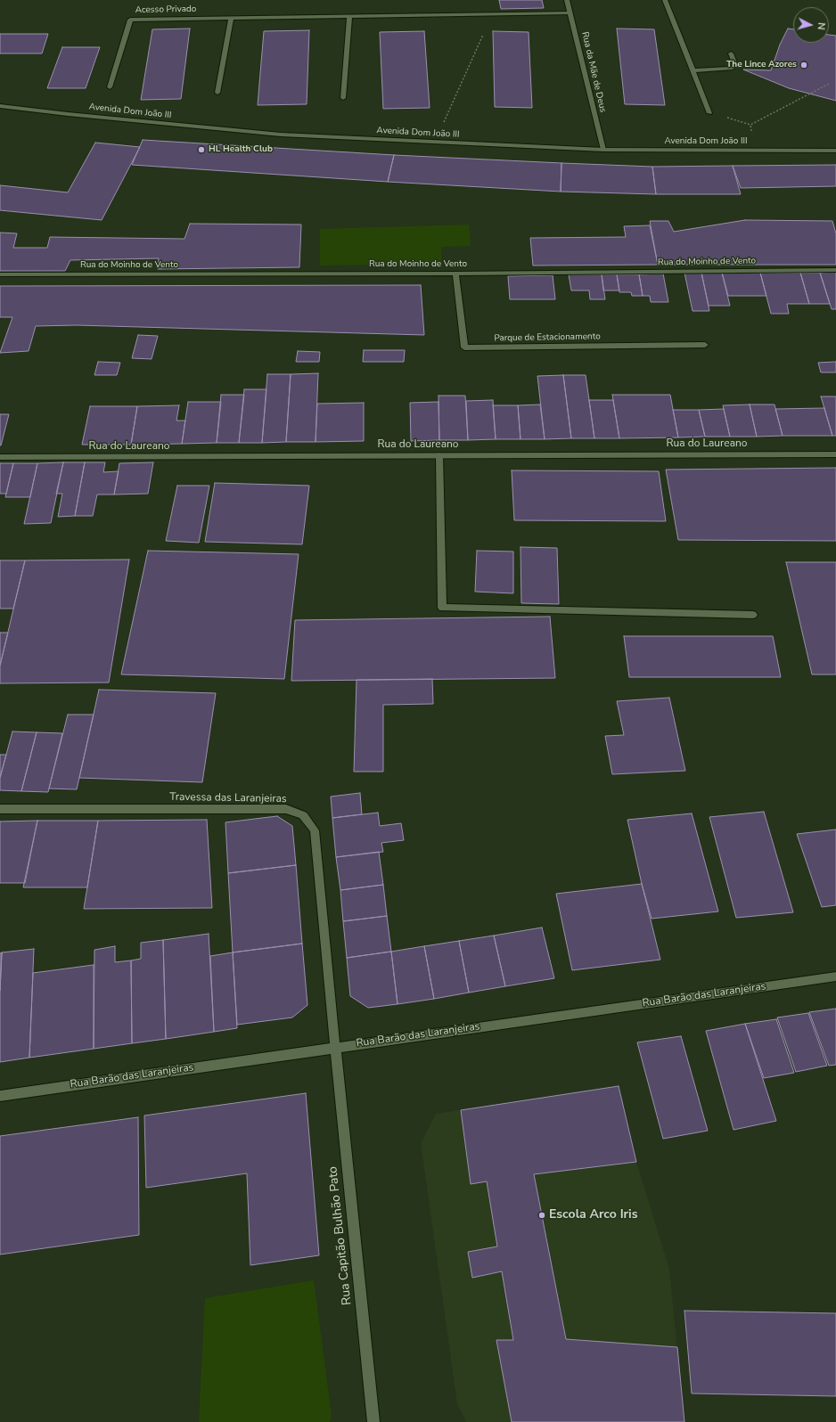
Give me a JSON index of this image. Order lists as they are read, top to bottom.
{
  "streets": {
    "street": [
      "Acesso Privado",
      "Rua da Mãe de Deus",
      "Avenida Dom João III",
      "Rua do Moinho de Vento",
      "Parque de Estacionamento",
      "Rua do Laureano",
      "Travessa das Laranjeiras",
      "Rua Barão das Laranjeiras",
      "Rua Capitão Bulhão Pato"
    ]
  },
  "crossings": [
    ["Acesso Privado", "Rua da Mãe de Deus"],
    ["Rua da Mãe de Deus", "Avenida Dom João III"],
    ["Rua do Moinho de Vento", "Parque de Estacionamento"],
    ["Travessa das Laranjeiras", "Rua Barão das Laranjeiras"],
    ["Travessa das Laranjeiras", "Rua Capitão Bulhão Pato"],
    ["Rua Barão das Laranjeiras", "Rua Capitão Bulhão Pato"]
  ],
  "places": ["The Lince Azores", "HL Health Club", "Escola Arco Iris"],
  "north": "right"
}
